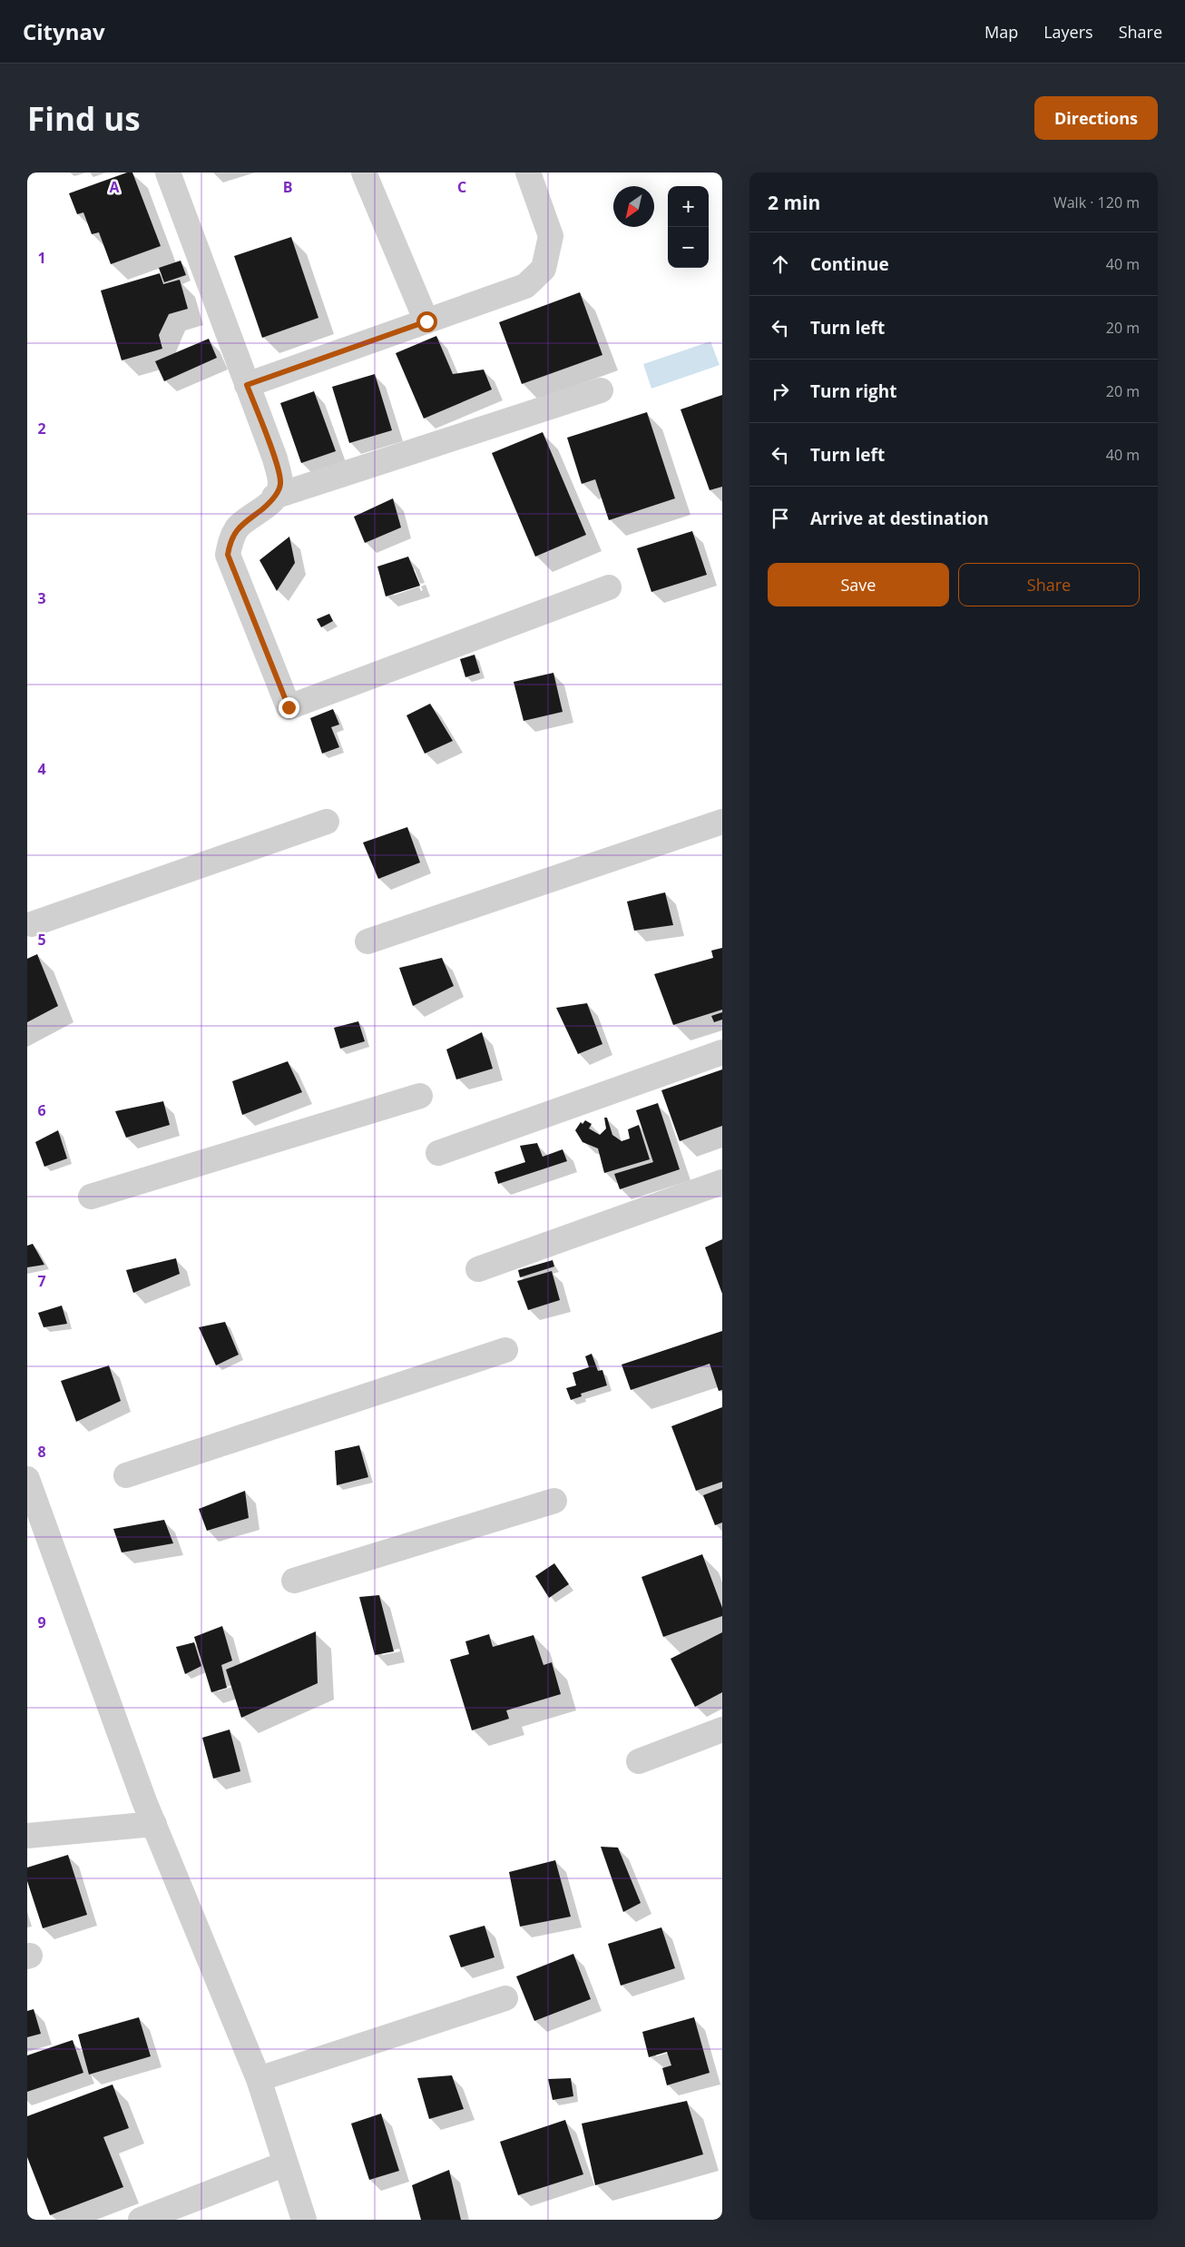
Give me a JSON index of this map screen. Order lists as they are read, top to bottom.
{
  "north": "bottom left",
  "page": {
    "header": "Citynav",
    "nav": ["Map", "Layers", "Share"],
    "buttons": [
      "Directions",
      ["Save", "Share"]
    ],
    "title": "Find us",
    "heading": ["2 min", "Walk · 120 m"],
    "map_buttons": ["+", "−"],
    "list": [
      ["Continue", "40 m"],
      ["Turn left", "20 m"],
      ["Turn right", "20 m"],
      ["Turn left", "40 m"],
      "Arrive at destination"
    ]
  },
  "grid": {
    "columns": ["A", "B", "C"],
    "rows": [
      "1",
      "2",
      "3",
      "4",
      "5",
      "6",
      "7",
      "8",
      "9"
    ]
  }
}
